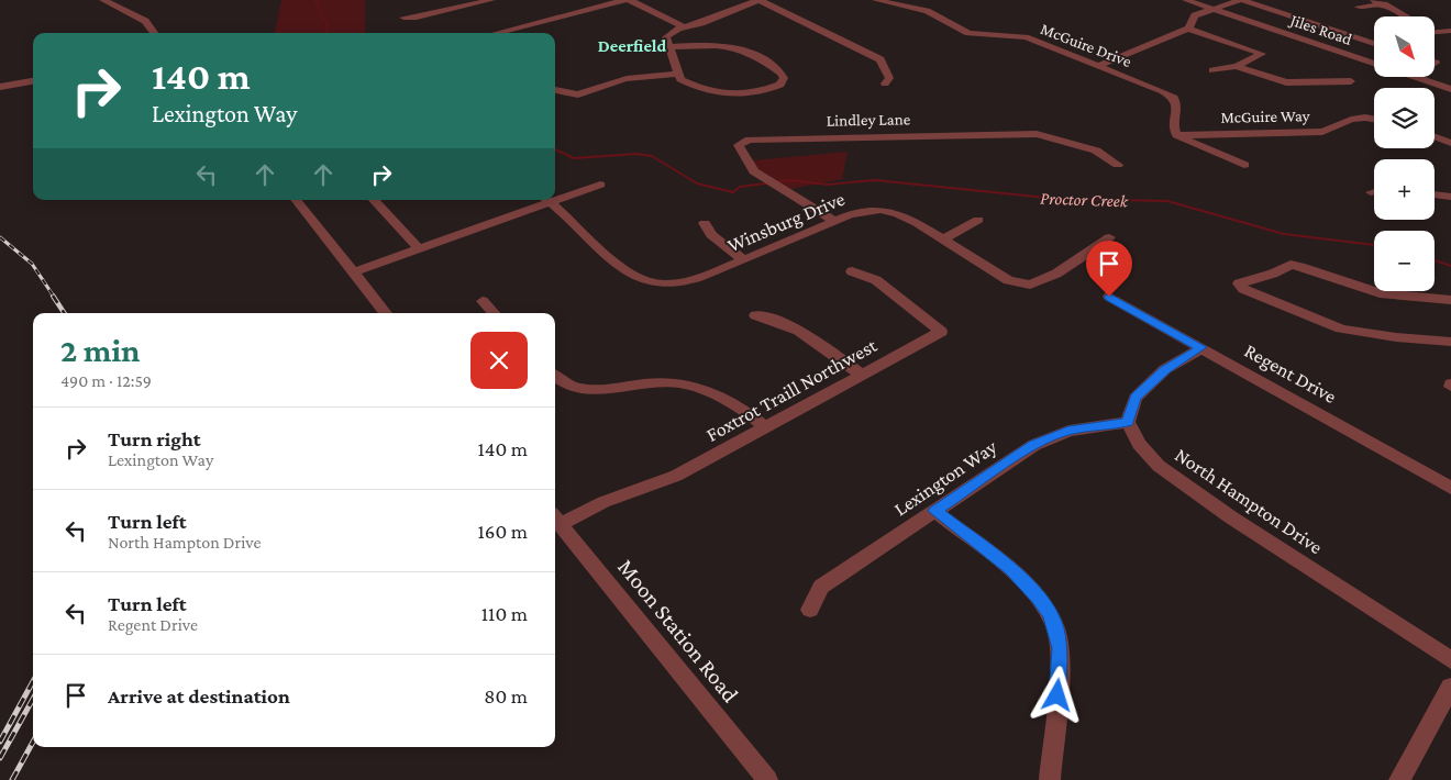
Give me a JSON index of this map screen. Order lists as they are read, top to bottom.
{
  "streets": {
    "street": [
      "Jiles Road",
      "McGuire Drive",
      "McGuire Way",
      "Lindley Lane",
      "Winsburg Drive",
      "Regent Drive",
      "Foxtrot Traill Northwest",
      "Lexington Way",
      "North Hampton Drive",
      "Moon Station Road"
    ]
  },
  "crossings": [
    ["McGuire Drive", "McGuire Way"],
    ["Lindley Lane", "Winsburg Drive"],
    ["Foxtrot Traill Northwest", "Moon Station Road"],
    ["Lexington Way", "North Hampton Drive"]
  ],
  "districts": ["Deerfield"],
  "water": ["Proctor Creek"],
  "north": "bottom right",
  "page": {
    "map_buttons": ["+", "−"],
    "turn": ["140 m", "Lexington Way"],
    "heading": ["2 min", "490 m · 12:59"],
    "list": [
      {
        "name": "Turn right",
        "note": "Lexington Way",
        "value": "140 m"
      },
      {
        "name": "Turn left",
        "note": "North Hampton Drive",
        "value": "160 m"
      },
      {
        "name": "Turn left",
        "note": "Regent Drive",
        "value": "110 m"
      },
      {
        "name": "Arrive at destination",
        "value": "80 m"
      }
    ]
  }
}
